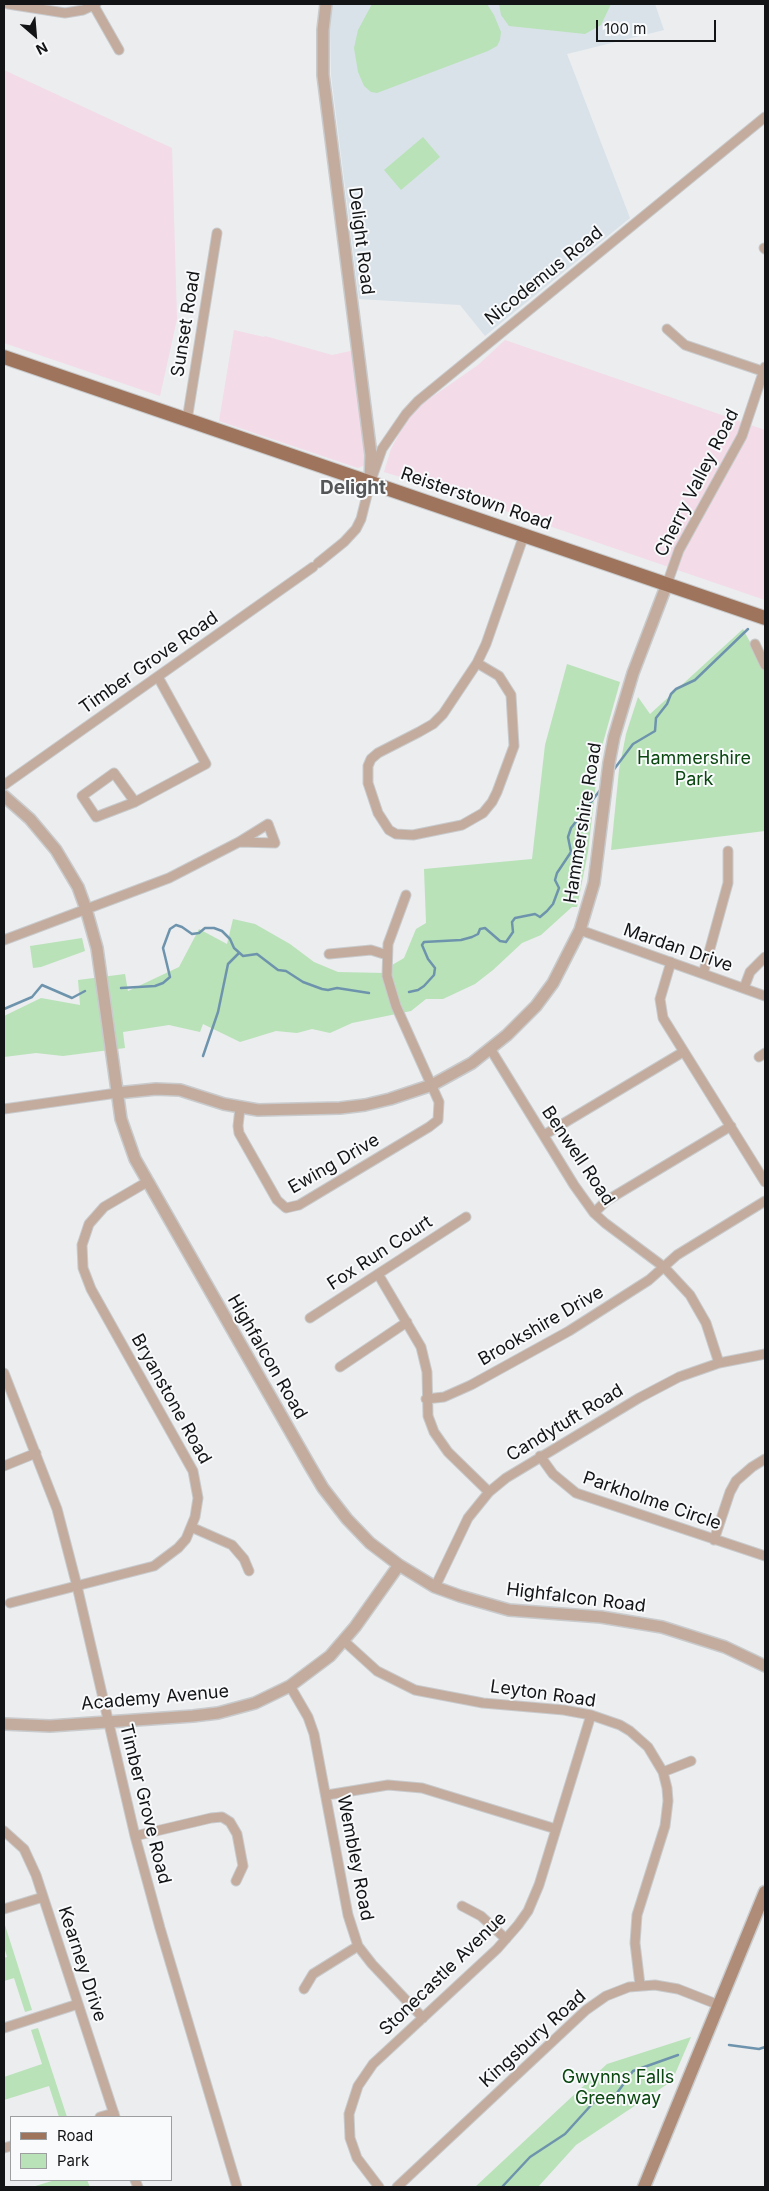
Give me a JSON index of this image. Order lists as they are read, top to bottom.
{
  "streets": {
    "main road": ["Reisterstown Road"],
    "street": [
      "Delight Road",
      "Nicodemus Road",
      "Sunset Road",
      "Cherry Valley Road",
      "Timber Grove Road",
      "Hammershire Road",
      "Mardan Drive",
      "Benwell Road",
      "Ewing Drive",
      "Fox Run Court",
      "Brookshire Drive",
      "Highfalcon Road",
      "Bryanstone Road",
      "Candytuft Road",
      "Parkholme Circle",
      "Leyton Road",
      "Academy Avenue",
      "Wembley Road",
      "Kearney Drive",
      "Stonecastle Avenue",
      "Kingsbury Road"
    ]
  },
  "crossings": [
    ["Delight Road", "Nicodemus Road"],
    ["Delight Road", "Reisterstown Road"],
    ["Delight Road", "Timber Grove Road"],
    ["Nicodemus Road", "Reisterstown Road"],
    ["Nicodemus Road", "Timber Grove Road"],
    ["Sunset Road", "Reisterstown Road"],
    ["Cherry Valley Road", "Reisterstown Road"],
    ["Cherry Valley Road", "Hammershire Road"],
    ["Reisterstown Road", "Timber Grove Road"],
    ["Reisterstown Road", "Hammershire Road"],
    ["Timber Grove Road", "Bryanstone Road"],
    ["Timber Grove Road", "Academy Avenue"],
    ["Hammershire Road", "Mardan Drive"],
    ["Hammershire Road", "Benwell Road"],
    ["Hammershire Road", "Ewing Drive"],
    ["Hammershire Road", "Highfalcon Road"],
    ["Benwell Road", "Brookshire Drive"],
    ["Benwell Road", "Candytuft Road"],
    ["Highfalcon Road", "Bryanstone Road"],
    ["Highfalcon Road", "Candytuft Road"],
    ["Highfalcon Road", "Academy Avenue"],
    ["Candytuft Road", "Parkholme Circle"],
    ["Leyton Road", "Academy Avenue"],
    ["Leyton Road", "Stonecastle Avenue"],
    ["Leyton Road", "Kingsbury Road"],
    ["Academy Avenue", "Wembley Road"],
    ["Wembley Road", "Stonecastle Avenue"]
  ],
  "districts": ["Delight"],
  "parks": ["Hammershire Park", "Gwynns Falls Greenway"],
  "legend": ["Road", "Park"],
  "scale_bar": "100 m",
  "north": "bottom right"
}
